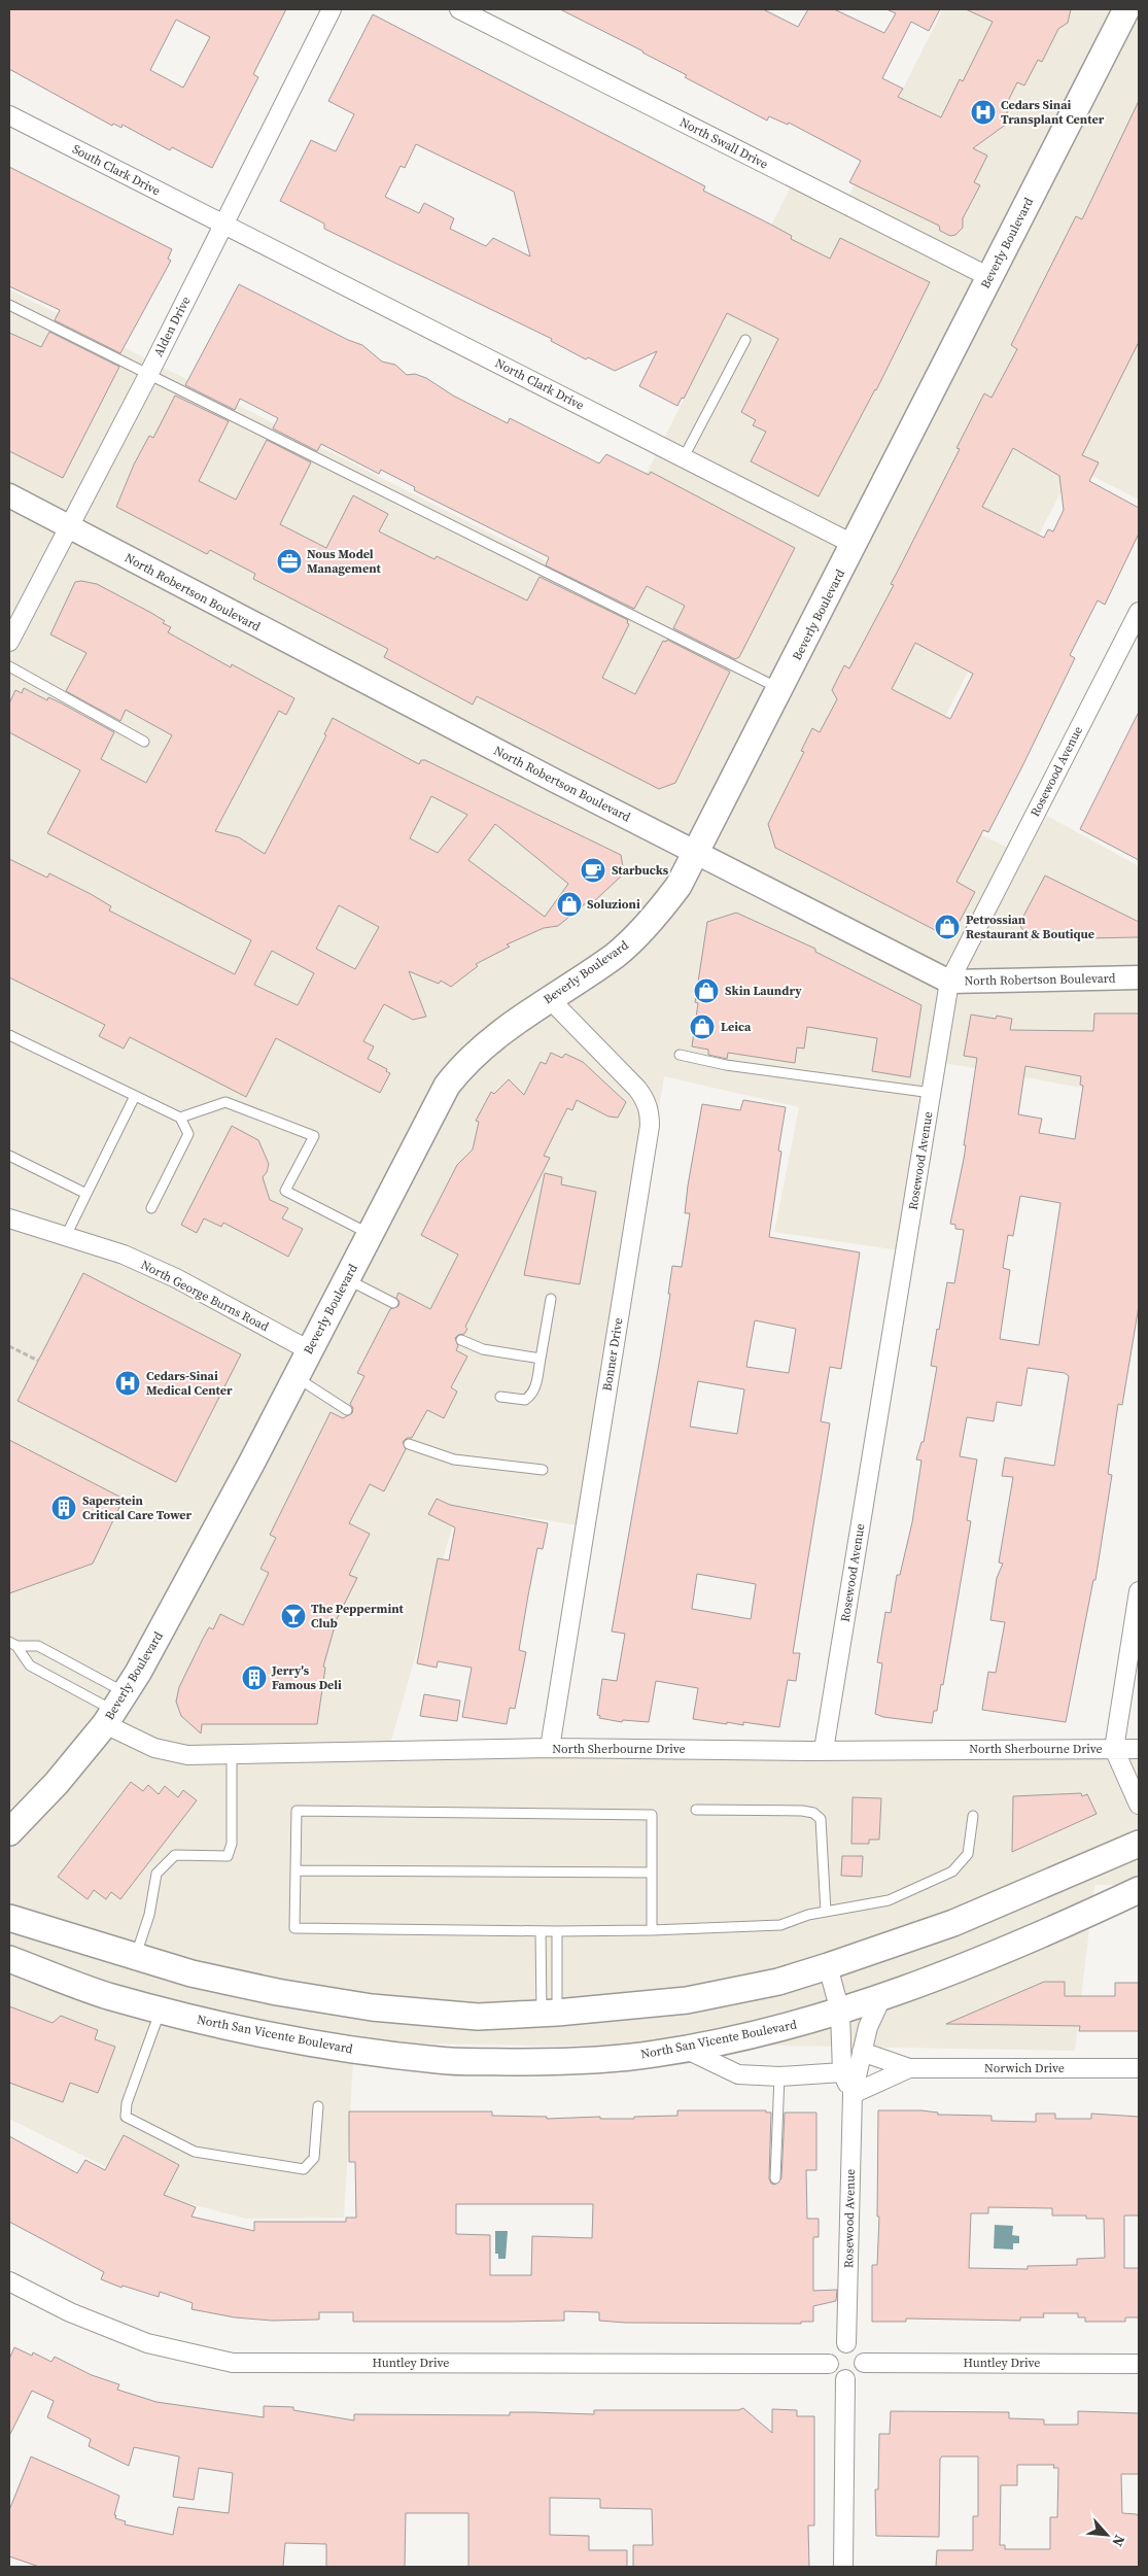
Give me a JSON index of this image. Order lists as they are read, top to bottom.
{
  "streets": {
    "main road": ["Beverly Boulevard", "North San Vicente Boulevard"],
    "street": [
      "North Swall Drive",
      "South Clark Drive",
      "Alden Drive",
      "North Clark Drive",
      "North Robertson Boulevard",
      "Rosewood Avenue",
      "North George Burns Road",
      "Bonner Drive",
      "North Sherbourne Drive",
      "Norwich Drive",
      "Huntley Drive"
    ]
  },
  "crossings": [
    ["North Swall Drive", "Beverly Boulevard"],
    ["South Clark Drive", "Alden Drive"],
    ["South Clark Drive", "North Clark Drive"],
    ["Beverly Boulevard", "North Clark Drive"],
    ["Beverly Boulevard", "North Robertson Boulevard"],
    ["Beverly Boulevard", "North George Burns Road"],
    ["Beverly Boulevard", "Bonner Drive"],
    ["Beverly Boulevard", "North Sherbourne Drive"],
    ["Alden Drive", "North Clark Drive"],
    ["Alden Drive", "North Robertson Boulevard"],
    ["North Robertson Boulevard", "Rosewood Avenue"],
    ["Rosewood Avenue", "North Sherbourne Drive"],
    ["Rosewood Avenue", "North San Vicente Boulevard"],
    ["Rosewood Avenue", "Norwich Drive"],
    ["Rosewood Avenue", "Huntley Drive"],
    ["Bonner Drive", "North Sherbourne Drive"]
  ],
  "places": {
    "hospital": ["Cedars Sinai Transplant Center", "Cedars-Sinai Medical Center"],
    "office": ["Nous Model Management"],
    "cafe": ["Starbucks"],
    "shop": [
      "Soluzioni",
      "Petrossian Restaurant & Boutique",
      "Skin Laundry",
      "Leica"
    ],
    "building": ["Saperstein Critical Care Tower", "Jerry's Famous Deli"],
    "bar": ["The Peppermint Club"]
  },
  "north": "bottom right"
}
